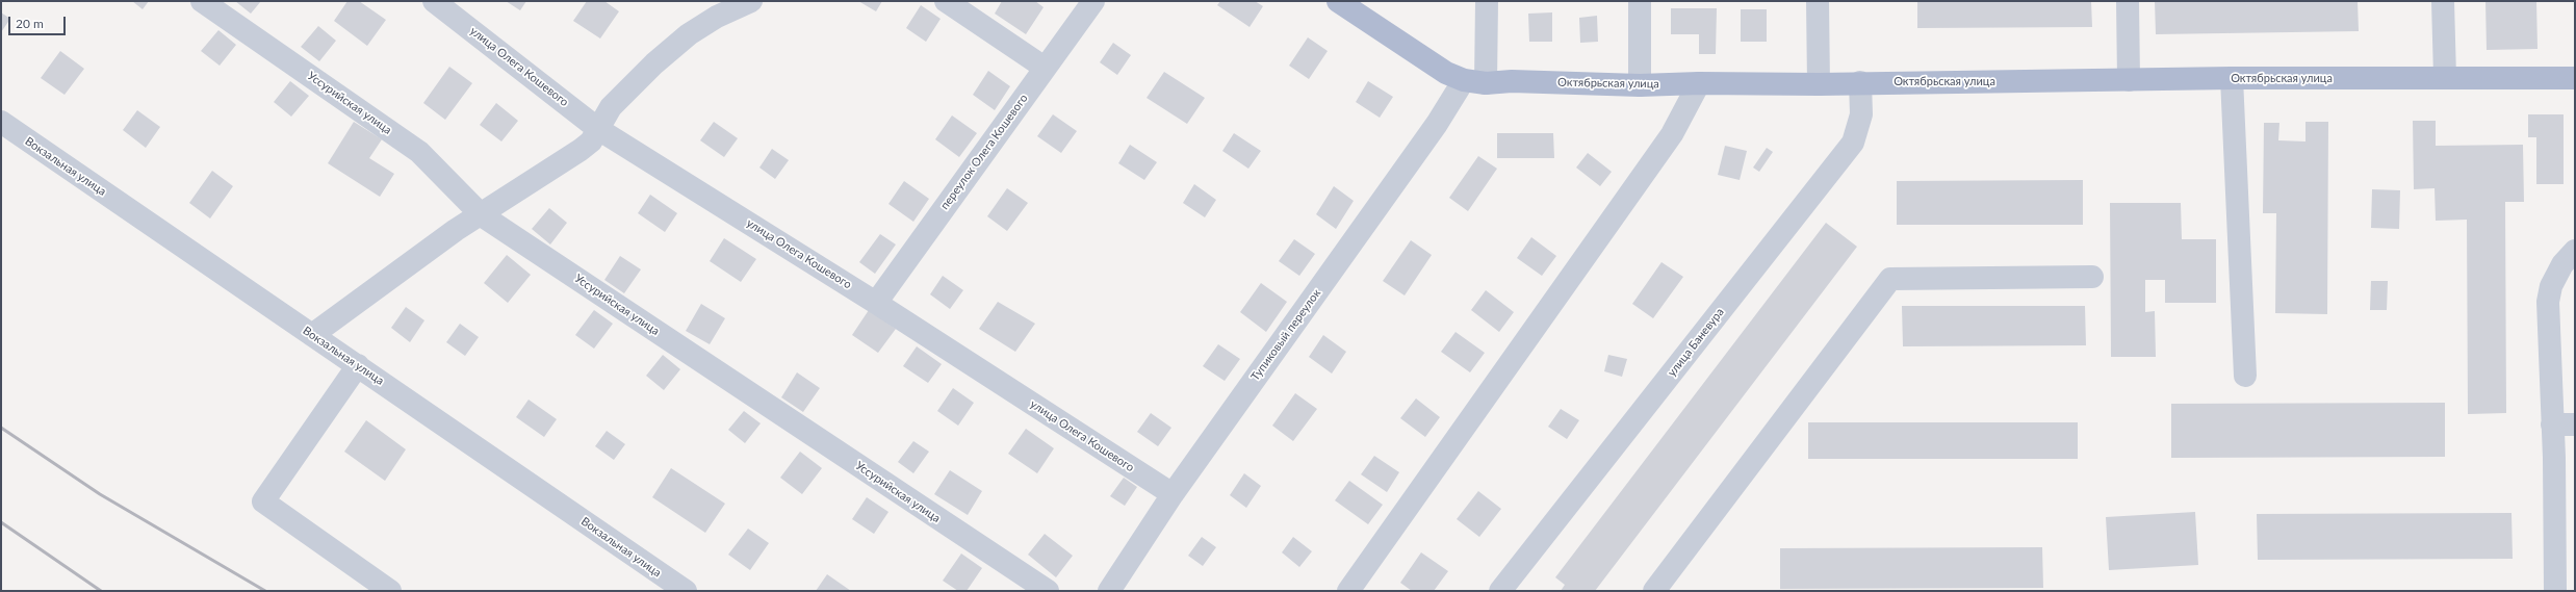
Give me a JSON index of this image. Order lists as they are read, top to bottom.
{
  "streets": {
    "main road": ["Октябрьская улица"],
    "street": [
      "улица Олега Кошевого",
      "Уссурийская улица",
      "переулок Олега Кошевого",
      "Вокзальная улица",
      "Тупиковый переулок",
      "улица Баневура"
    ]
  },
  "crossings": [
    ["улица Олега Кошевого", "переулок Олега Кошевого"],
    ["улица Олега Кошевого", "Тупиковый переулок"],
    ["Октябрьская улица", "Тупиковый переулок"],
    ["Октябрьская улица", "улица Баневура"]
  ],
  "scale_bar": "20 m"
}
